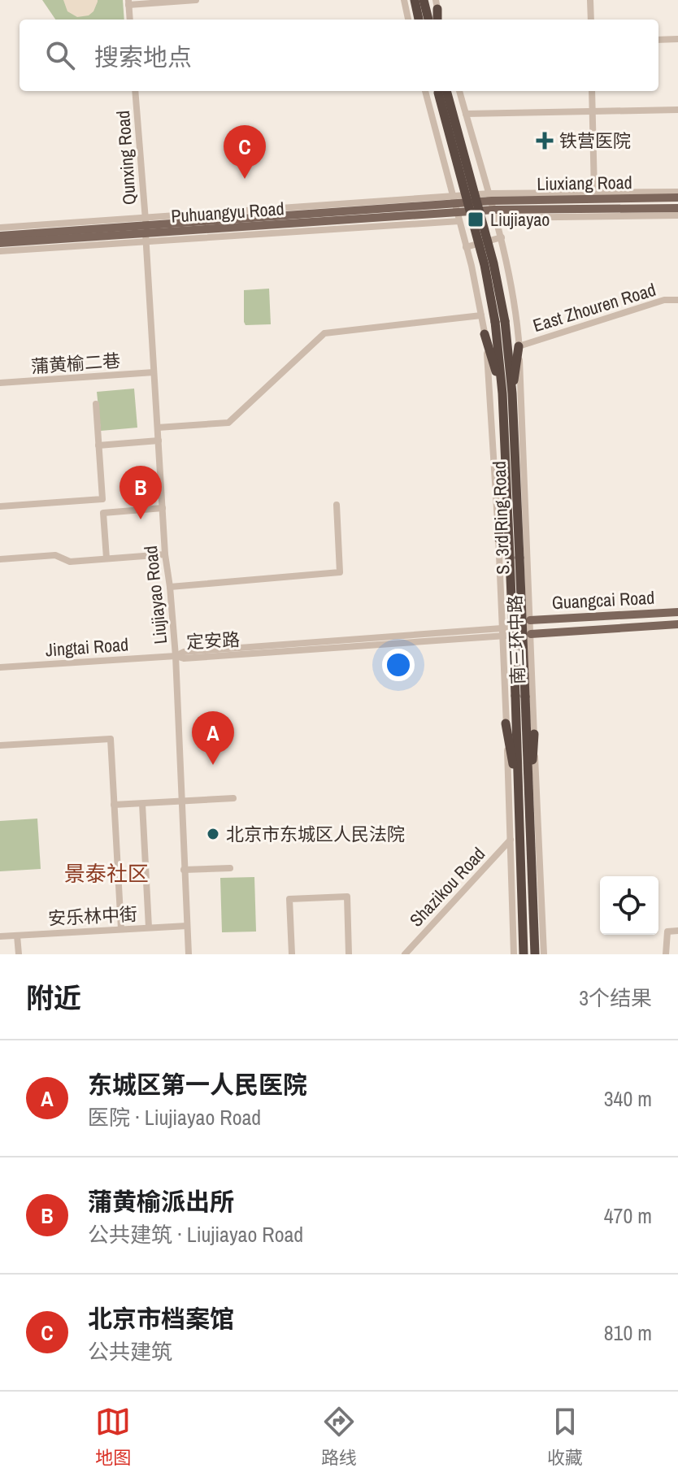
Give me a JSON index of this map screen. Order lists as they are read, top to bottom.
{
  "streets": {
    "highway": ["S. 3rd Ring Road"],
    "main road": ["Liuxiang Road", "Puhuangyu Road", "Guangcai Road"],
    "street": [
      "Qunxing Road",
      "East Zhouren Road",
      "蒲黄榆二巷",
      "Liujiayao Road",
      "南三环中路",
      "定安路",
      "Jingtai Road",
      "Shazikou Road",
      "安乐林中街"
    ]
  },
  "crossings": [
    ["Qunxing Road", "Puhuangyu Road"],
    ["Qunxing Road", "Liujiayao Road"],
    ["Liuxiang Road", "南三环中路"],
    ["Puhuangyu Road", "Liujiayao Road"],
    ["Puhuangyu Road", "南三环中路"],
    ["East Zhouren Road", "南三环中路"],
    ["蒲黄榆二巷", "Liujiayao Road"],
    ["Liujiayao Road", "定安路"],
    ["Liujiayao Road", "Jingtai Road"],
    ["Liujiayao Road", "安乐林中街"],
    ["Guangcai Road", "南三环中路"],
    ["南三环中路", "定安路"],
    ["南三环中路", "Shazikou Road"],
    ["定安路", "Jingtai Road"]
  ],
  "districts": ["景泰社区"],
  "places": {
    "health": ["铁营医院"],
    "transit": ["Liujiayao"],
    "other": ["北京市东城区人民法院"]
  },
  "page": {
    "search": "搜索地点",
    "pins": ["C", "B", "A"],
    "heading": ["附近", "3个结果"],
    "list": [
      {
        "mark": "A",
        "name": "东城区第一人民医院",
        "note": "医院 · Liujiayao Road",
        "value": "340 m"
      },
      {
        "mark": "B",
        "name": "蒲黄榆派出所",
        "note": "公共建筑 · Liujiayao Road",
        "value": "470 m"
      },
      {
        "mark": "C",
        "name": "北京市档案馆",
        "note": "公共建筑",
        "value": "810 m"
      }
    ],
    "nav": ["地图", "路线", "收藏"]
  }
}
